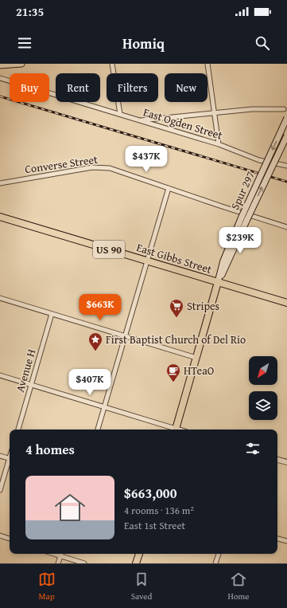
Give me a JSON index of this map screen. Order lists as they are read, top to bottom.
{
  "streets": {
    "main road": ["Spur 297", "US 90", "East Gibbs Street"],
    "street": ["East Ogden Street", "Converse Street", "Avenue H"]
  },
  "crossings": [
    ["Spur 297", "East Gibbs Street"]
  ],
  "places": {
    "supermarket": ["Stripes"],
    "place": ["First Baptist Church of Del Rio"],
    "cafe": ["HTeaO"]
  },
  "north": "bottom left",
  "page": {
    "status": "21:35",
    "header": "Homiq",
    "chip": [
      "Buy",
      "Rent",
      "Filters",
      "New"
    ],
    "price": [
      "$437K",
      "$239K",
      "$663K",
      "$407K"
    ],
    "heading": "4 homes",
    "list": [
      {
        "name": "$663,000",
        "note": "4 rooms · 136 m² · East 1st Street"
      }
    ],
    "tabs": ["Map", "Saved", "Home"]
  }
}
